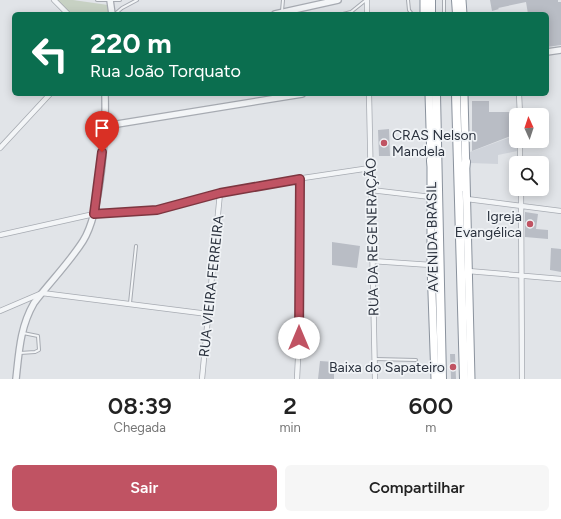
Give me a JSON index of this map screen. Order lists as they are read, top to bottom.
{
  "streets": {
    "highway": ["AVENIDA BRASIL"],
    "street": ["RUA DA REGENERAÇÃO", "RUA VIEIRA FERREIRA"]
  },
  "places": ["CRAS Nelson Mandela", "Igreja Evangélica", "Baixa do Sapateiro"],
  "north": "top",
  "page": {
    "turn": ["220 m", "Rua João Torquato"],
    "eta": [
      "08:39",
      "Chegada",
      "2",
      "min",
      "600",
      "m"
    ],
    "buttons": ["Sair", "Compartilhar"]
  }
}
